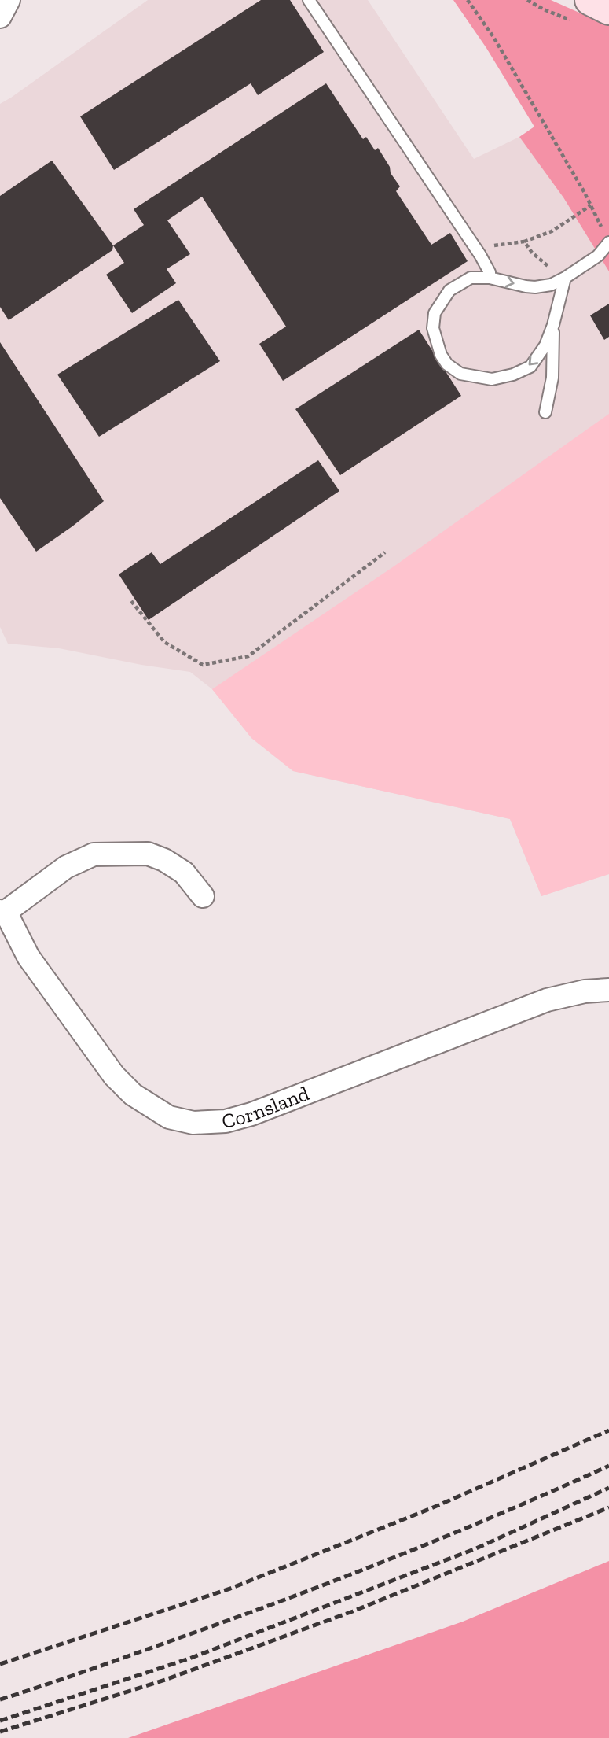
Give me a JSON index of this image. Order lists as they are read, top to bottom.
{
  "streets": {
    "street": ["Cornsland"]
  }
}
